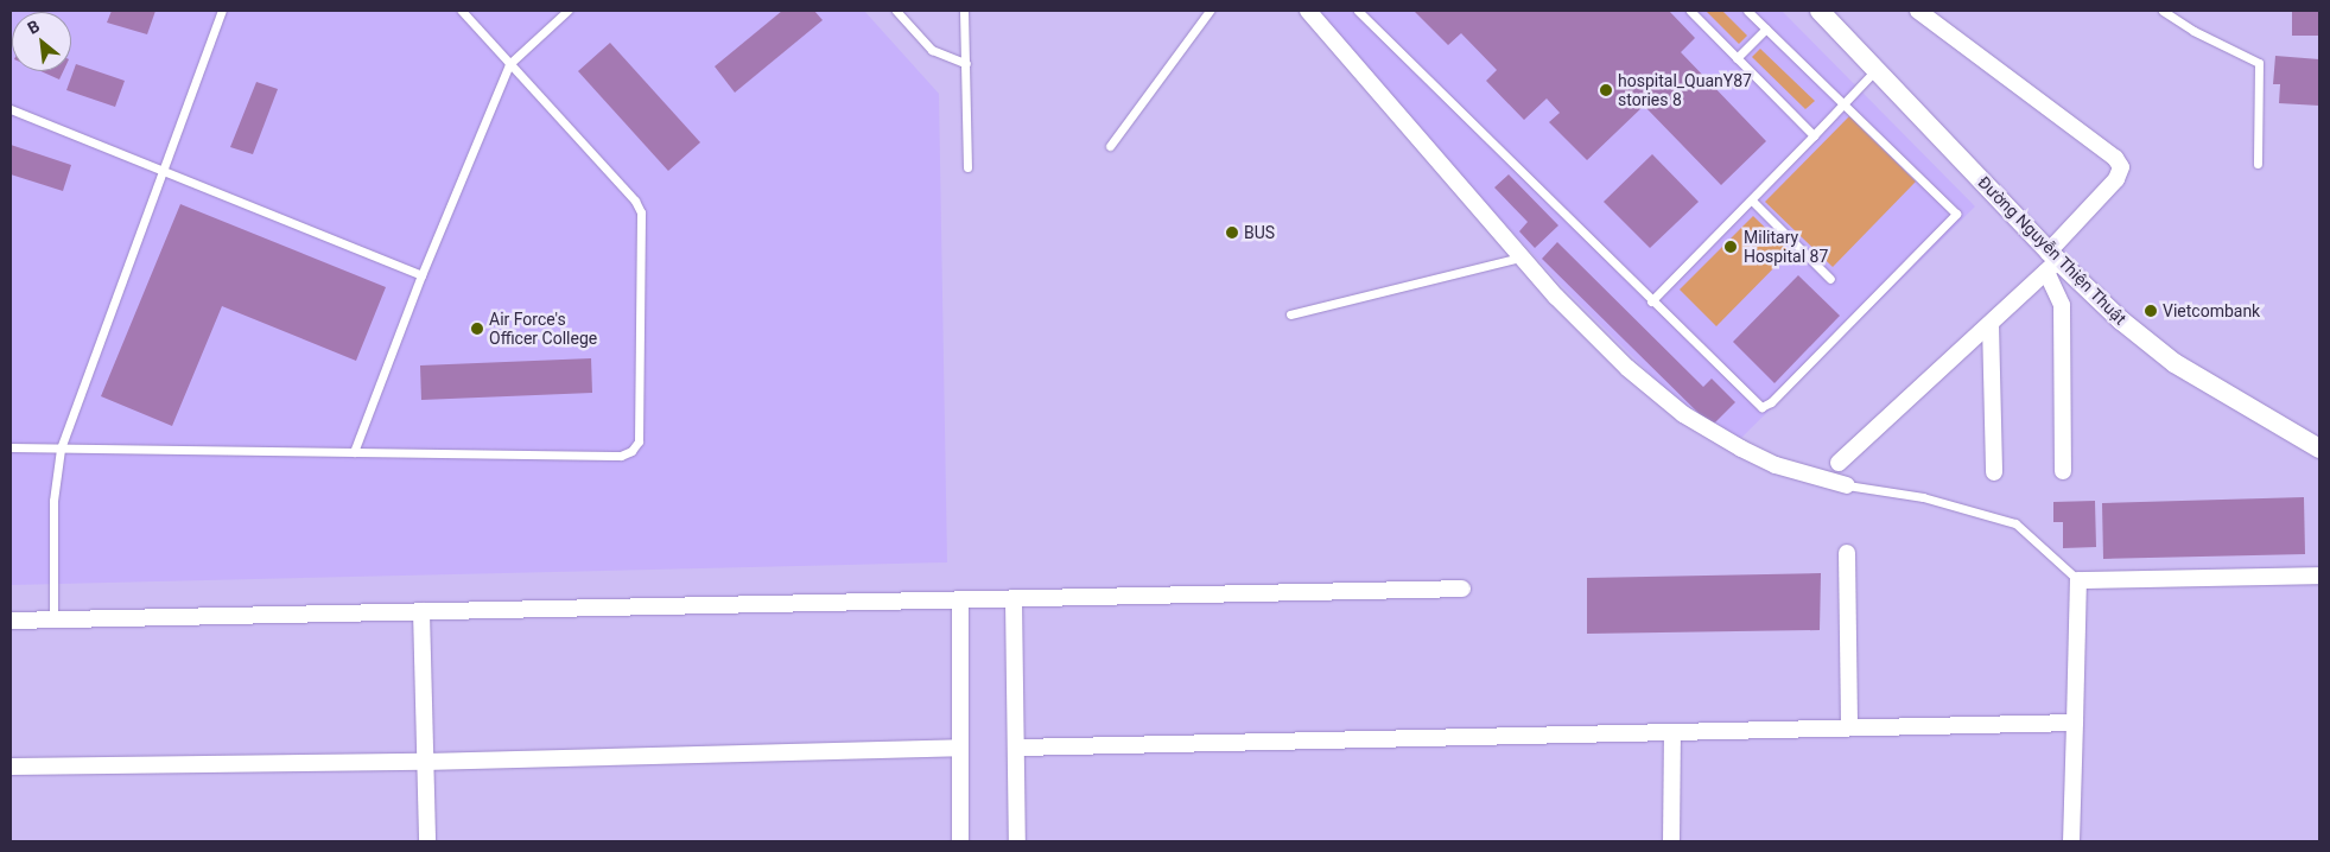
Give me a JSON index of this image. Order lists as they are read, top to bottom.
{
  "streets": {
    "street": ["Đường Nguyễn Thiện Thuật"]
  },
  "places": [
    "hospital_QuanY87 stories 8",
    "BUS",
    "Military Hospital 87",
    "Vietcombank",
    "Air Force's Officer College"
  ],
  "north": "top left"
}
